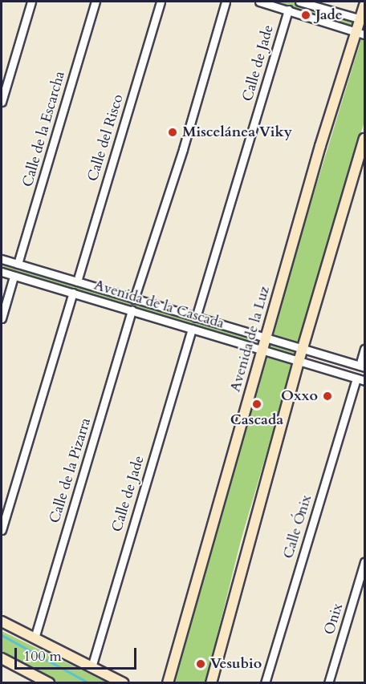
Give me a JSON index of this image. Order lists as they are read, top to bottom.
{
  "streets": {
    "main road": ["Avenida de la Luz"],
    "street": [
      "Calle de Jade",
      "Calle de la Escarcha",
      "Calle del Risco",
      "Avenida de la Cascada",
      "Calle de la Pizarra",
      "Calle Ónix",
      "Onix"
    ]
  },
  "crossings": [
    ["Calle de Jade", "Avenida de la Cascada"],
    ["Calle de la Escarcha", "Avenida de la Cascada"],
    ["Calle del Risco", "Avenida de la Cascada"],
    ["Avenida de la Cascada", "Avenida de la Luz"],
    ["Avenida de la Cascada", "Calle de la Pizarra"],
    ["Avenida de la Cascada", "Calle Ónix"]
  ],
  "places": [
    "Jade",
    "Miscelánea Viky",
    "Oxxo",
    "Cascada",
    "Vesubio"
  ],
  "scale_bar": "100 m"
}
